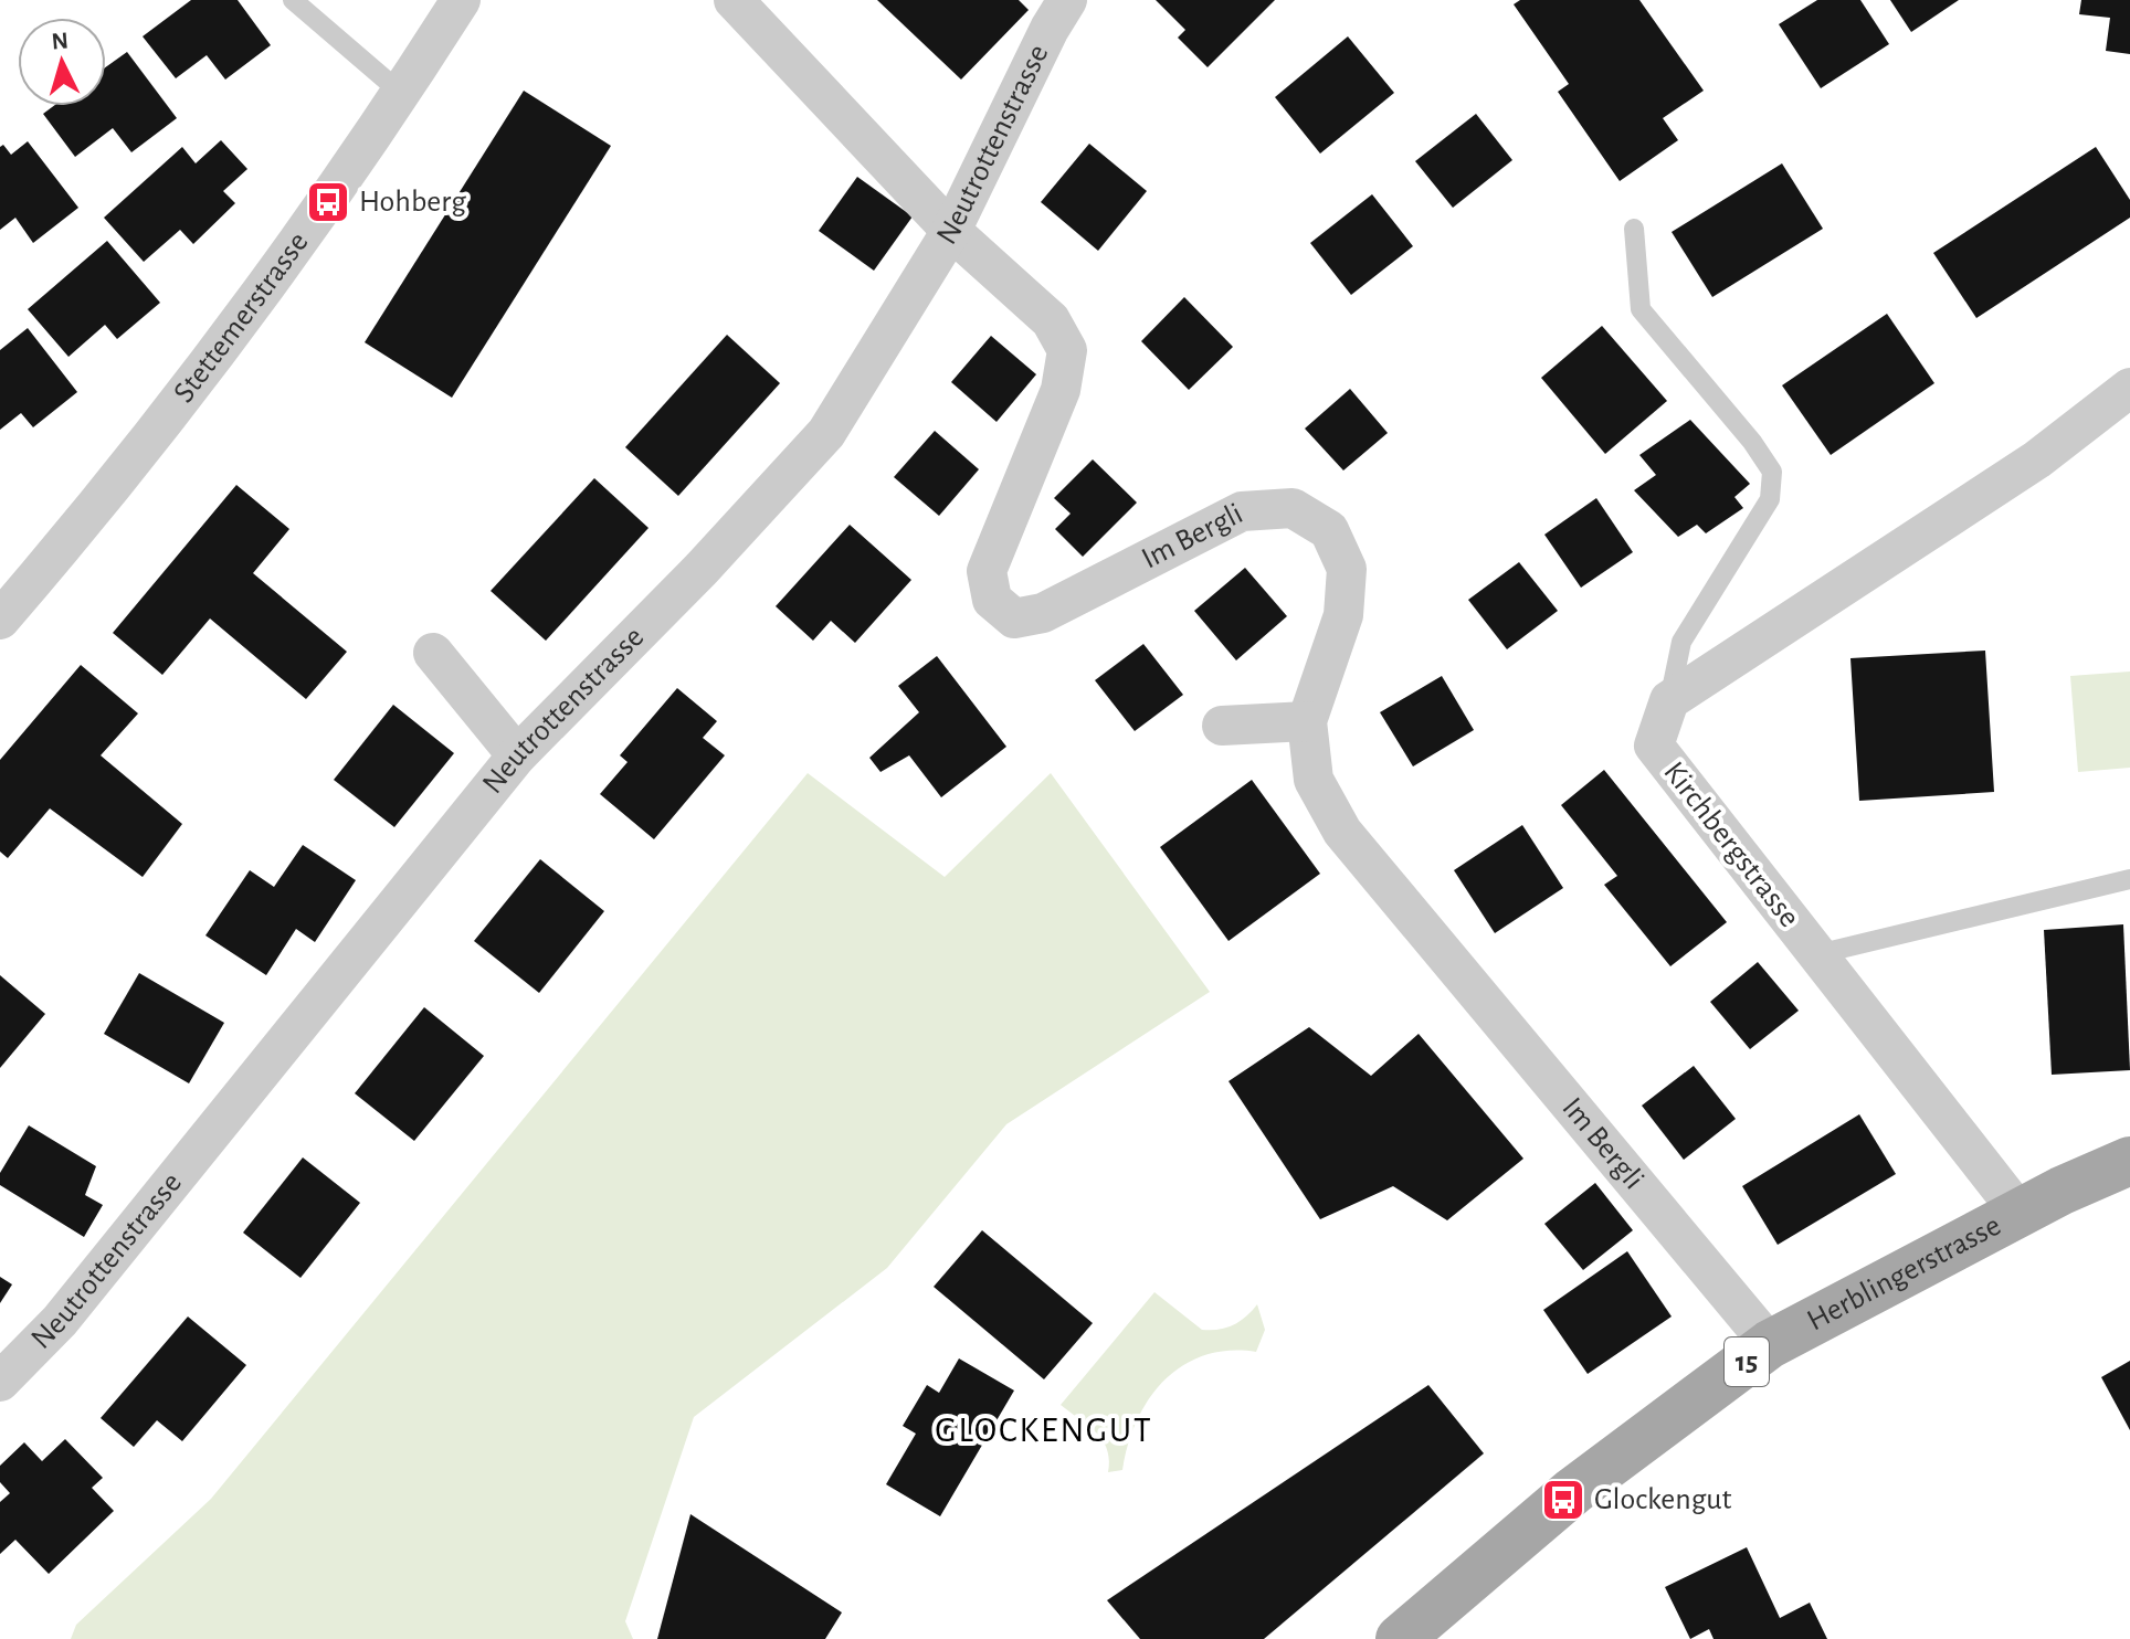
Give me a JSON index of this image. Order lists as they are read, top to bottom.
{
  "streets": {
    "main road": ["Herblingerstrasse", "15"],
    "street": [
      "Neutrottenstrasse",
      "Stettemerstrasse",
      "Im Bergli",
      "Kirchbergstrasse"
    ]
  },
  "crossings": [
    ["Neutrottenstrasse", "Im Bergli"],
    ["Im Bergli", "Herblingerstrasse"],
    ["Kirchbergstrasse", "Herblingerstrasse"]
  ],
  "districts": ["GLOCKENGUT"],
  "places": {
    "bus stop": ["Hohberg", "Glockengut"]
  },
  "north": "top"
}
